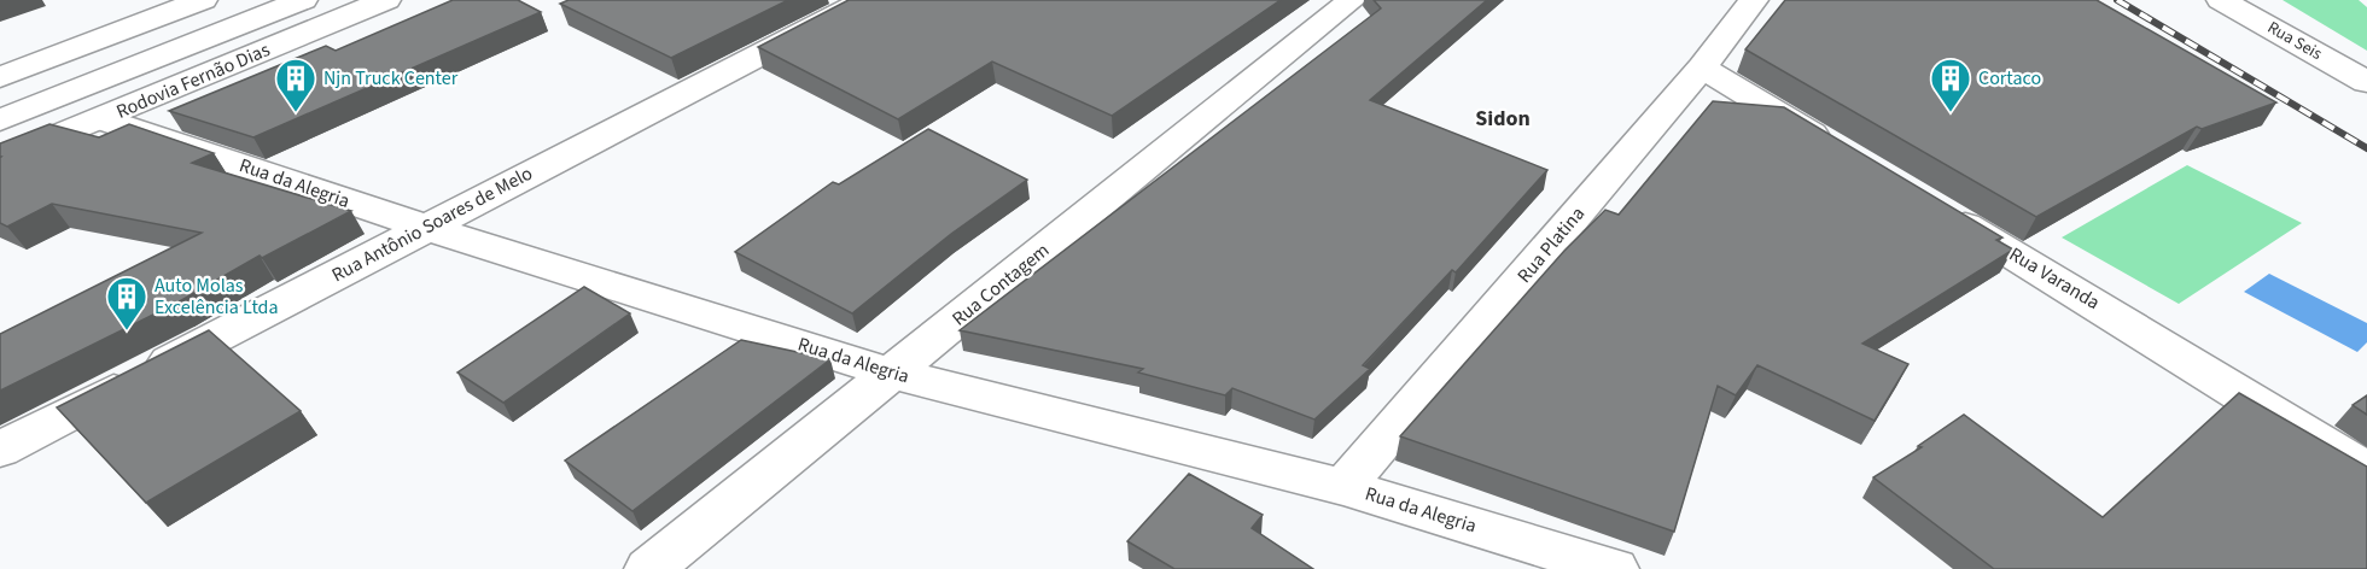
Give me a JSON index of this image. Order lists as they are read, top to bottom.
{
  "streets": {
    "main road": [
      "Rua Seis",
      "Rodovia Fernão Dias",
      "Rua da Alegria",
      "Rua Antônio Soares de Melo",
      "Rua Platina",
      "Rua Varanda",
      "Rua Contagem"
    ]
  },
  "crossings": [
    ["Rodovia Fernão Dias", "Rua da Alegria"],
    ["Rua da Alegria", "Rua Antônio Soares de Melo"],
    ["Rua da Alegria", "Rua Platina"],
    ["Rua da Alegria", "Rua Contagem"]
  ],
  "districts": ["Sidon"],
  "places": {
    "building": ["Njn Truck Center", "Cortaco", "Auto Molas Excelência Ltda"]
  }
}
